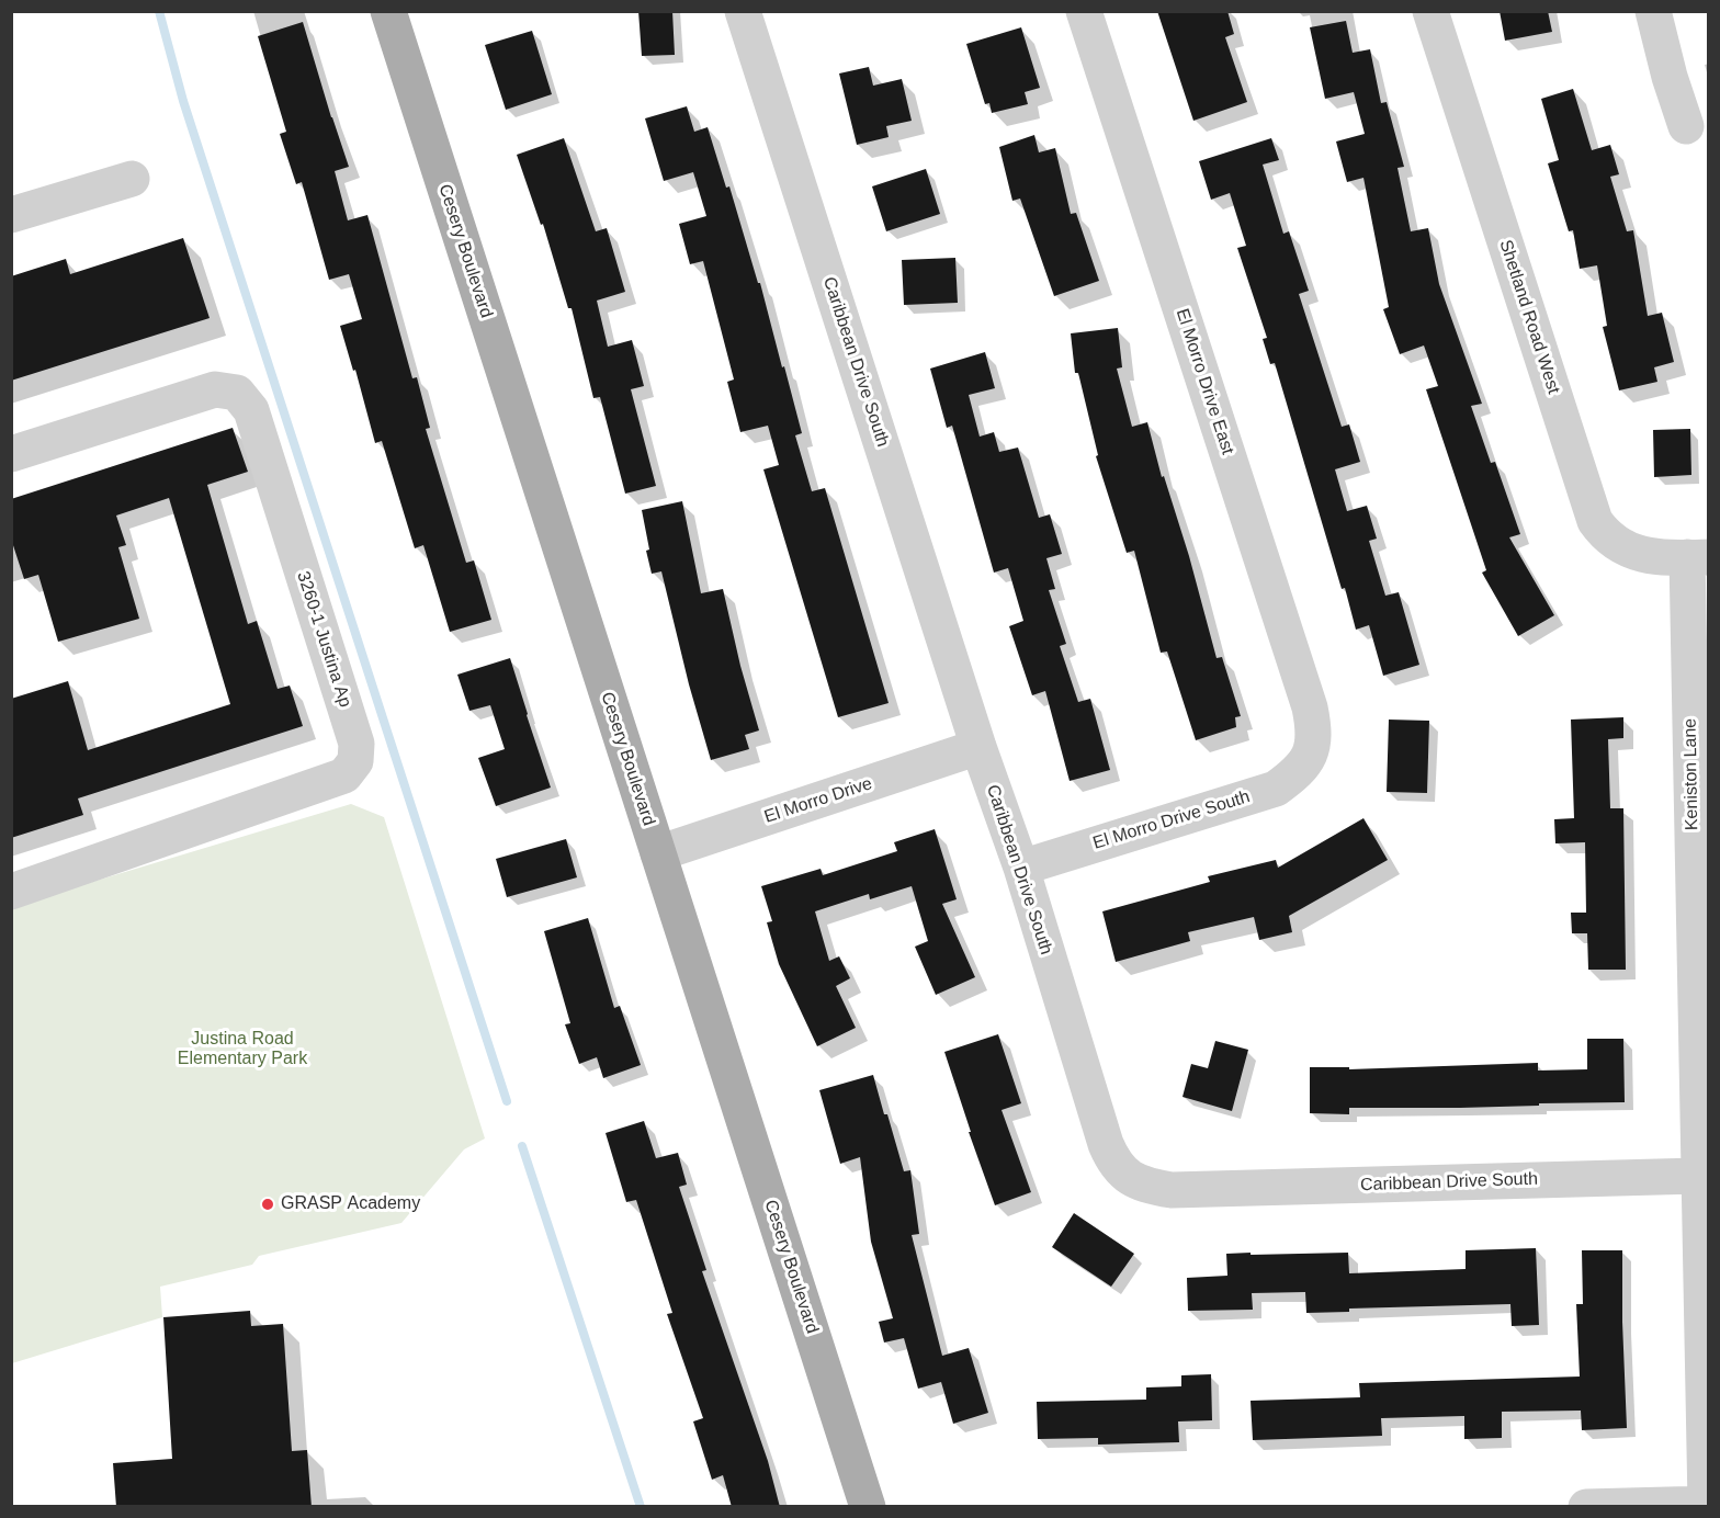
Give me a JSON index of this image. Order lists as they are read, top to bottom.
{
  "streets": {
    "main road": ["Cesery Boulevard"],
    "street": [
      "Shetland Road West",
      "Caribbean Drive South",
      "El Morro Drive East",
      "3260-1 Justina Ap",
      "Keniston Lane",
      "El Morro Drive",
      "El Morro Drive South"
    ]
  },
  "crossings": [
    ["Cesery Boulevard", "El Morro Drive"],
    ["Shetland Road West", "Keniston Lane"],
    ["Caribbean Drive South", "Keniston Lane"],
    ["Caribbean Drive South", "El Morro Drive"],
    ["Caribbean Drive South", "El Morro Drive South"],
    ["El Morro Drive East", "El Morro Drive South"]
  ],
  "parks": ["Justina Road Elementary Park"],
  "places": ["GRASP Academy"]
}
